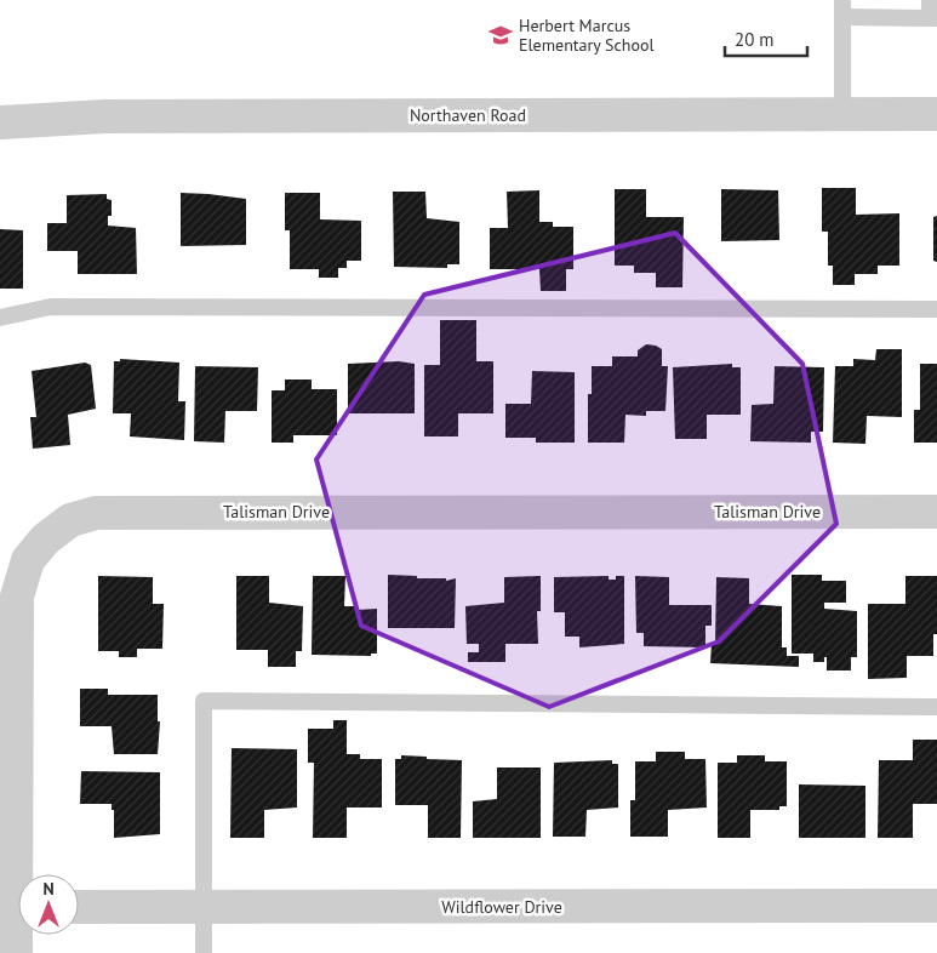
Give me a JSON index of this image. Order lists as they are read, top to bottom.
{
  "streets": {
    "street": ["Northaven Road", "Talisman Drive", "Wildflower Drive"]
  },
  "places": {
    "school or university": ["Herbert Marcus Elementary School"]
  },
  "scale_bar": "20 m",
  "north": "top"
}
